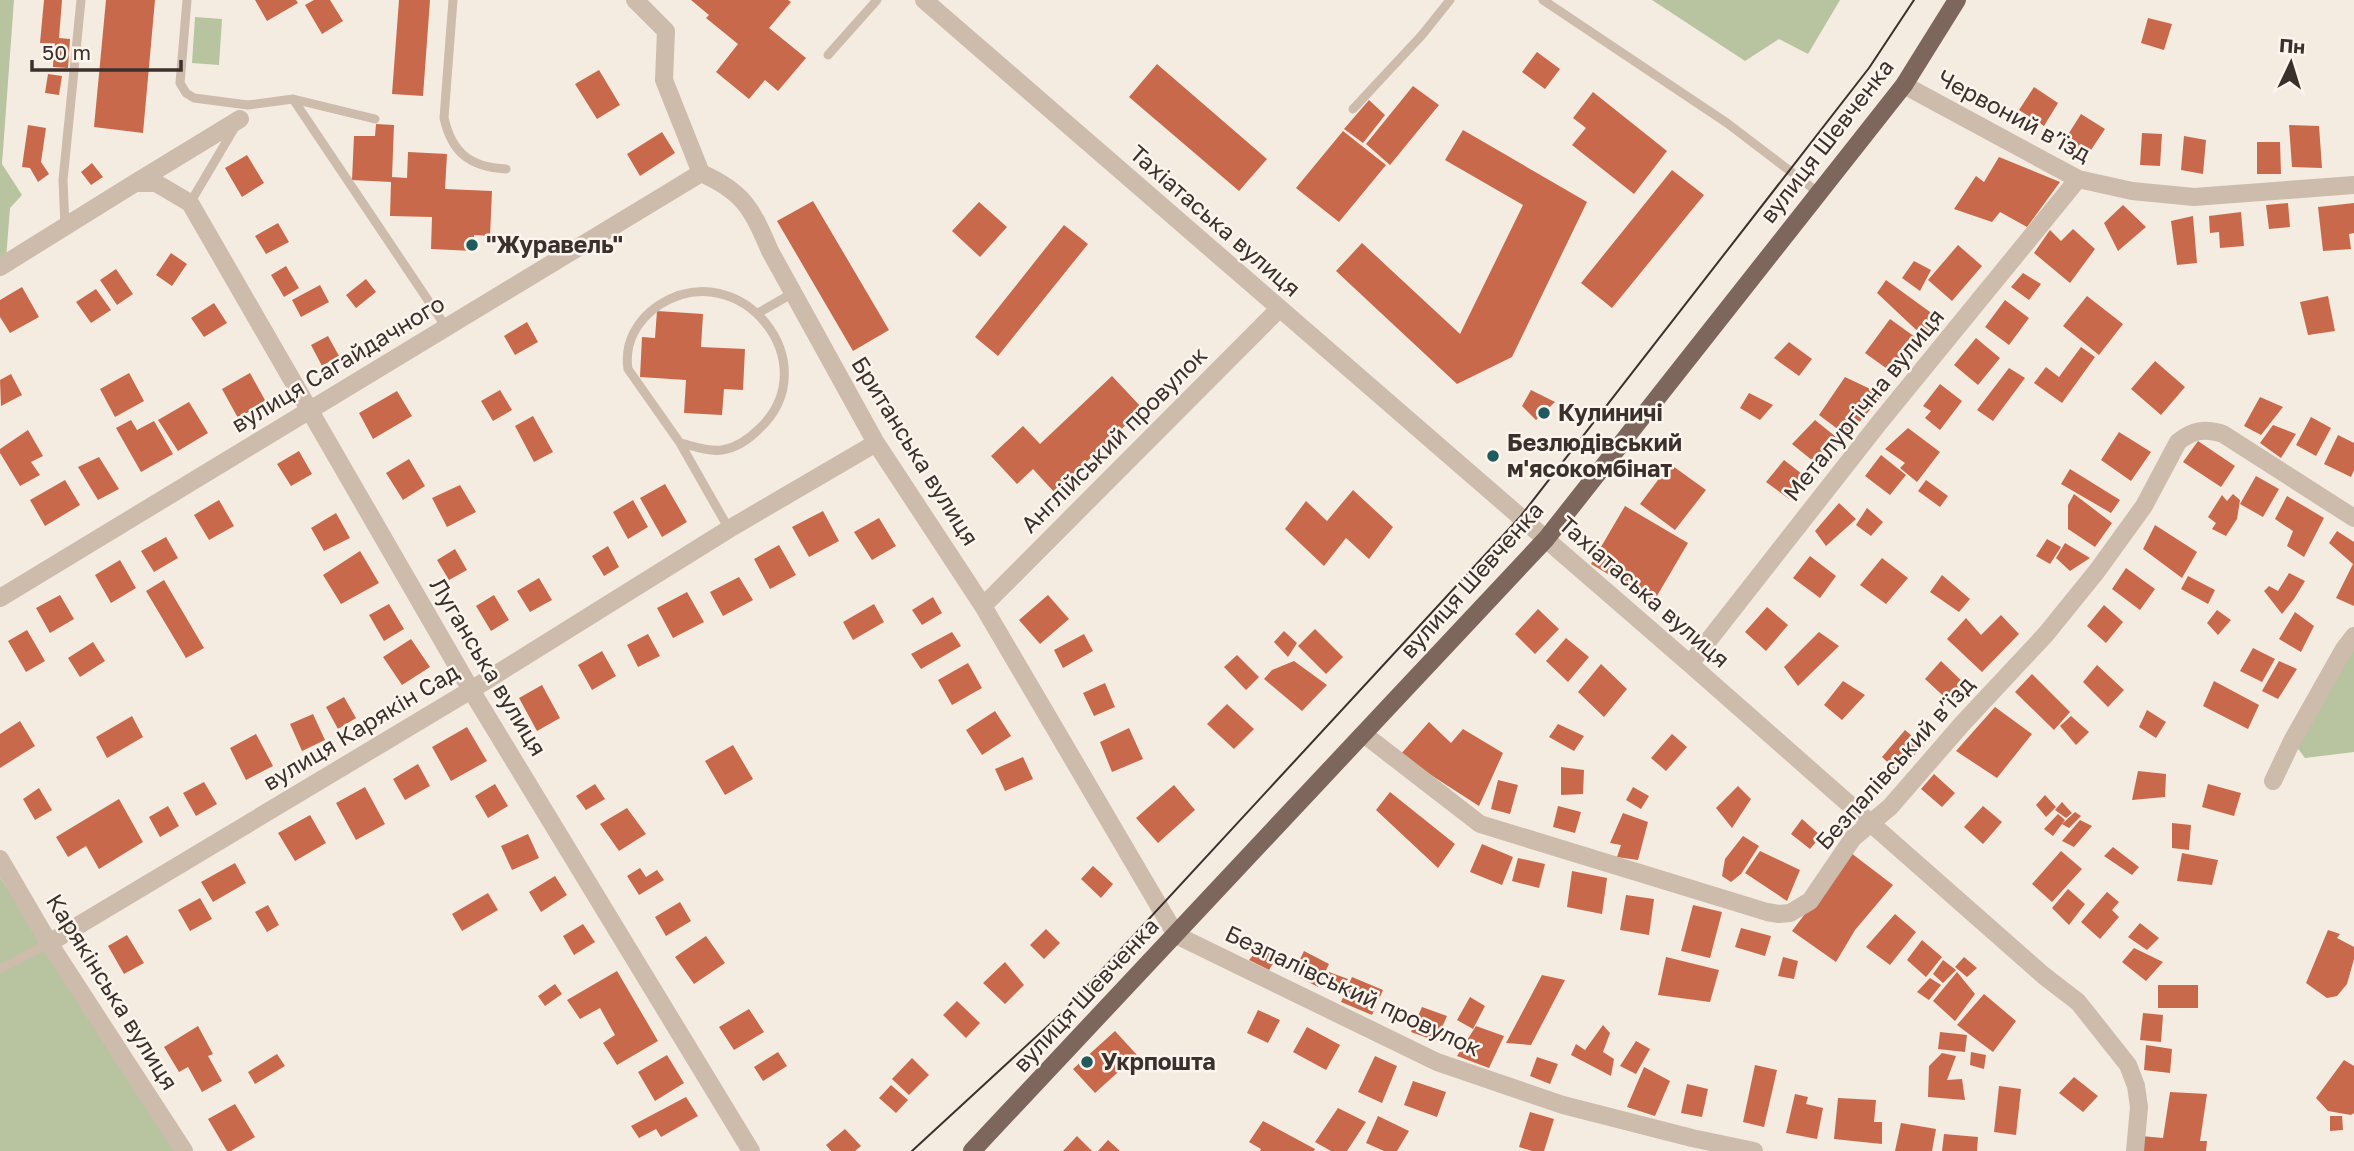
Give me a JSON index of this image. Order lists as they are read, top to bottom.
{
  "streets": {
    "main road": ["вулиця Шевченка"],
    "street": [
      "Червоний в’їзд",
      "Тахіатаська вулиця",
      "вулиця Сагайдачного",
      "Металургічна вулиця",
      "Англійський провулок",
      "Британська вулиця",
      "Луганська вулиця",
      "вулиця Карякін Сад",
      "Безпалівський в’їзд",
      "Безпалівський провулок",
      "Карякінська вулиця"
    ]
  },
  "crossings": [
    ["Червоний в’їзд", "вулиця Шевченка"],
    ["Червоний в’їзд", "Металургічна вулиця"],
    ["вулиця Шевченка", "Тахіатаська вулиця"],
    ["вулиця Шевченка", "Британська вулиця"],
    ["вулиця Шевченка", "Безпалівський в’їзд"],
    ["вулиця Шевченка", "Безпалівський провулок"],
    ["Тахіатаська вулиця", "Металургічна вулиця"],
    ["Тахіатаська вулиця", "Англійський провулок"],
    ["Тахіатаська вулиця", "Безпалівський в’їзд"],
    ["вулиця Сагайдачного", "Британська вулиця"],
    ["вулиця Сагайдачного", "Луганська вулиця"],
    ["Англійський провулок", "Британська вулиця"],
    ["Британська вулиця", "вулиця Карякін Сад"],
    ["Британська вулиця", "Безпалівський провулок"],
    ["Луганська вулиця", "вулиця Карякін Сад"],
    ["вулиця Карякін Сад", "Карякінська вулиця"]
  ],
  "places": [
    "\"Журавель\"",
    "Кулиничі",
    "Безлюдівський м'ясокомбінат",
    "Укрпошта"
  ],
  "scale_bar": "50 m",
  "north": "top"
}
